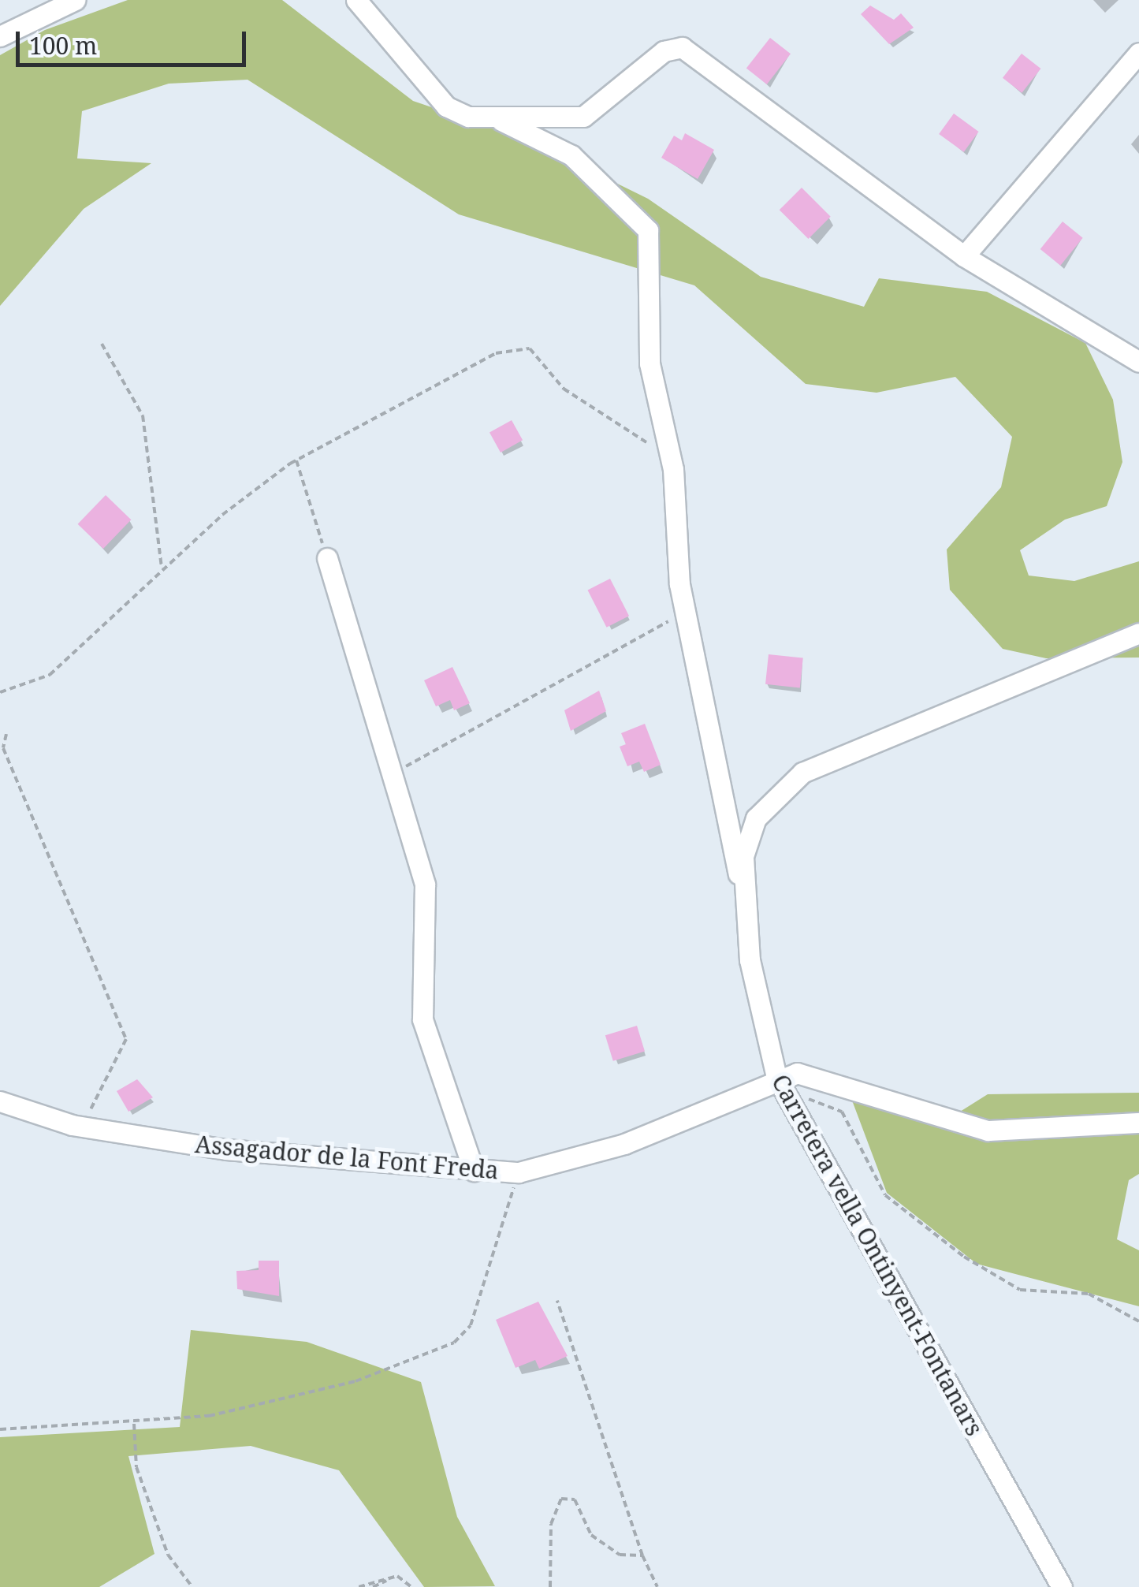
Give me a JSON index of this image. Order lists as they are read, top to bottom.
{
  "streets": {
    "street": ["Assagador de la Font Freda", "Carretera vella Ontinyent-Fontanars"]
  },
  "crossings": [
    ["Assagador de la Font Freda", "Carretera vella Ontinyent-Fontanars"]
  ],
  "scale_bar": "100 m"
}
